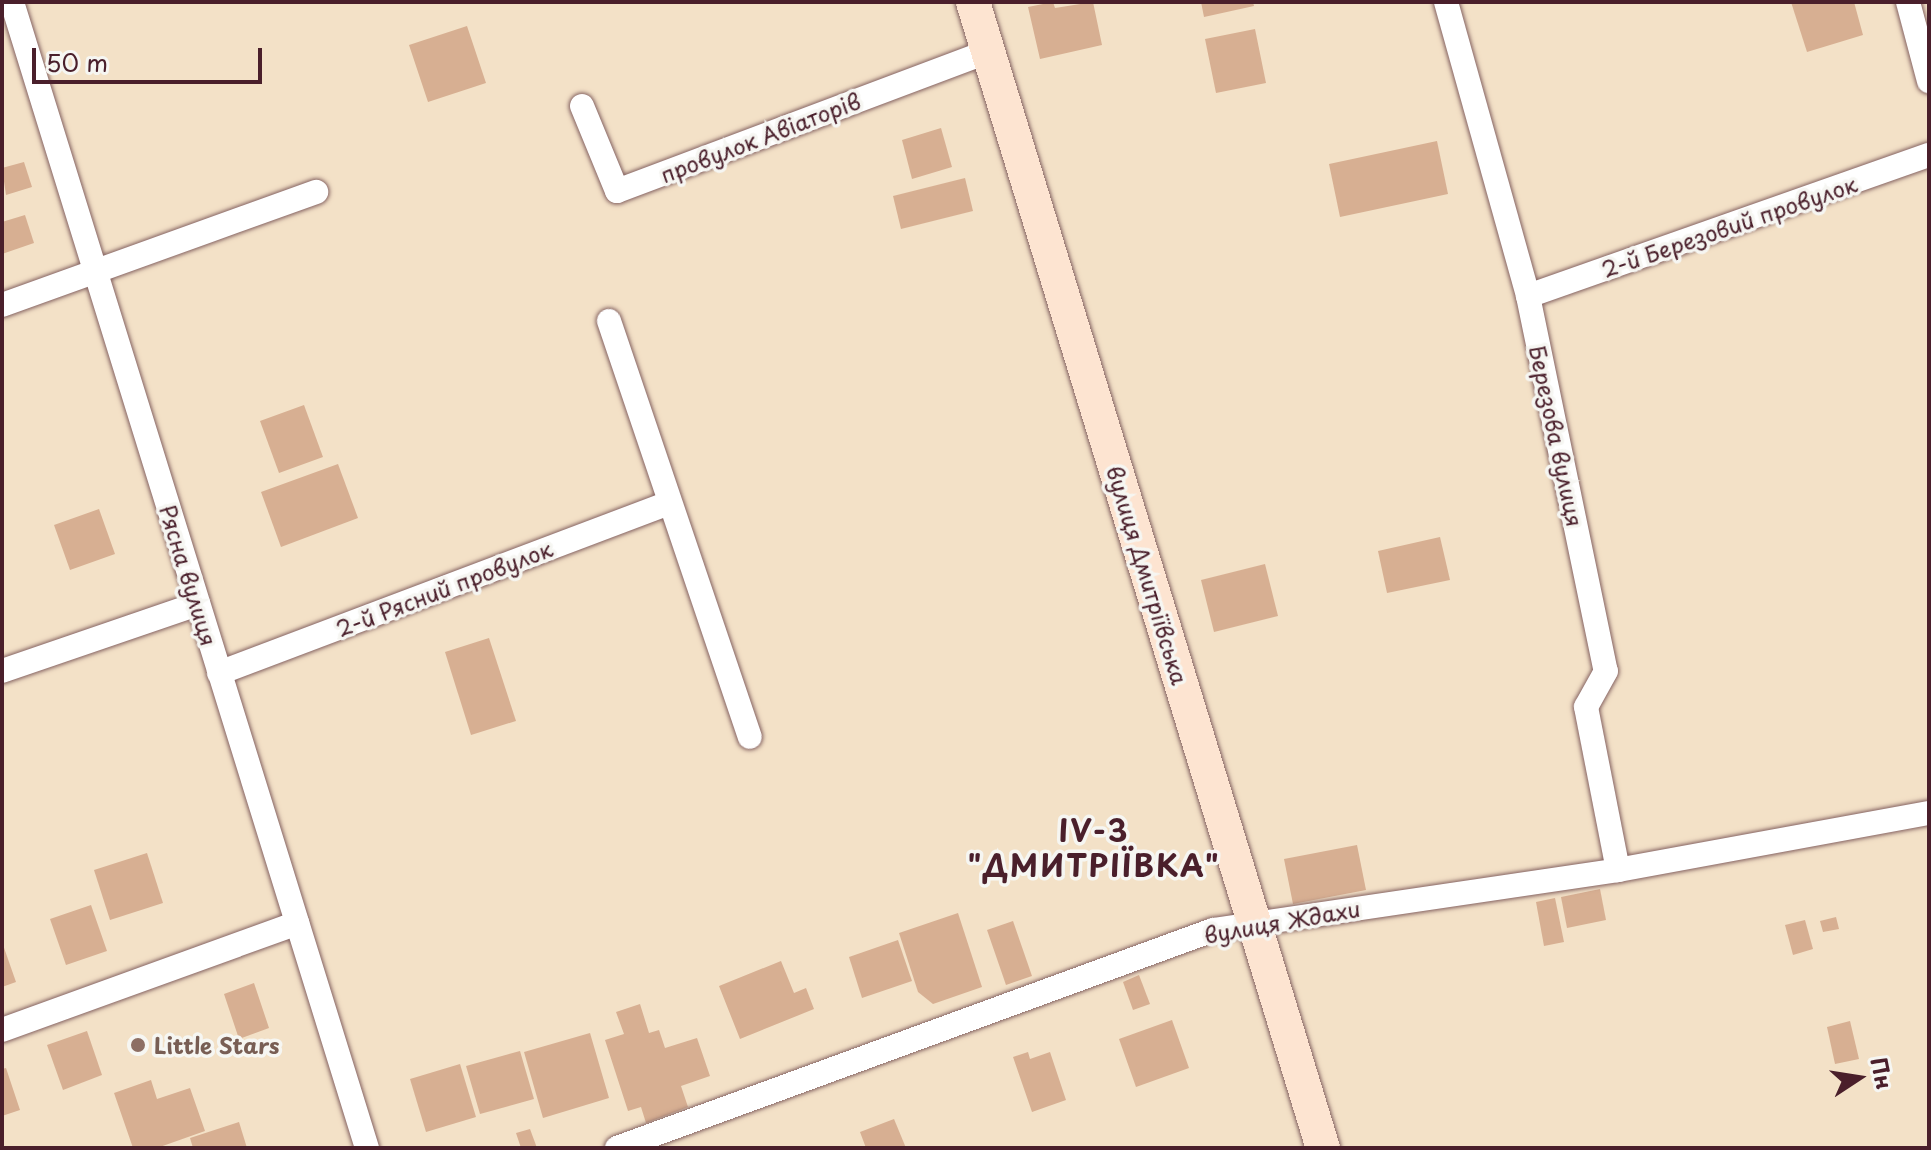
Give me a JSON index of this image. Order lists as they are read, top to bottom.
{
  "streets": {
    "main road": ["вулиця Дмитріївська"],
    "street": [
      "провулок Авіаторів",
      "2-й Березовий провулок",
      "Березова вулиця",
      "Рясна вулиця",
      "2-й Рясний провулок",
      "вулиця Ждахи"
    ]
  },
  "crossings": [
    ["провулок Авіаторів", "вулиця Дмитріївська"],
    ["2-й Березовий провулок", "Березова вулиця"],
    ["Березова вулиця", "вулиця Ждахи"],
    ["Рясна вулиця", "2-й Рясний провулок"],
    ["вулиця Дмитріївська", "вулиця Ждахи"]
  ],
  "districts": ["IV-3 \"ДМИТРІЇВКА\""],
  "places": ["Little Stars"],
  "scale_bar": "50 m",
  "north": "right"
}
